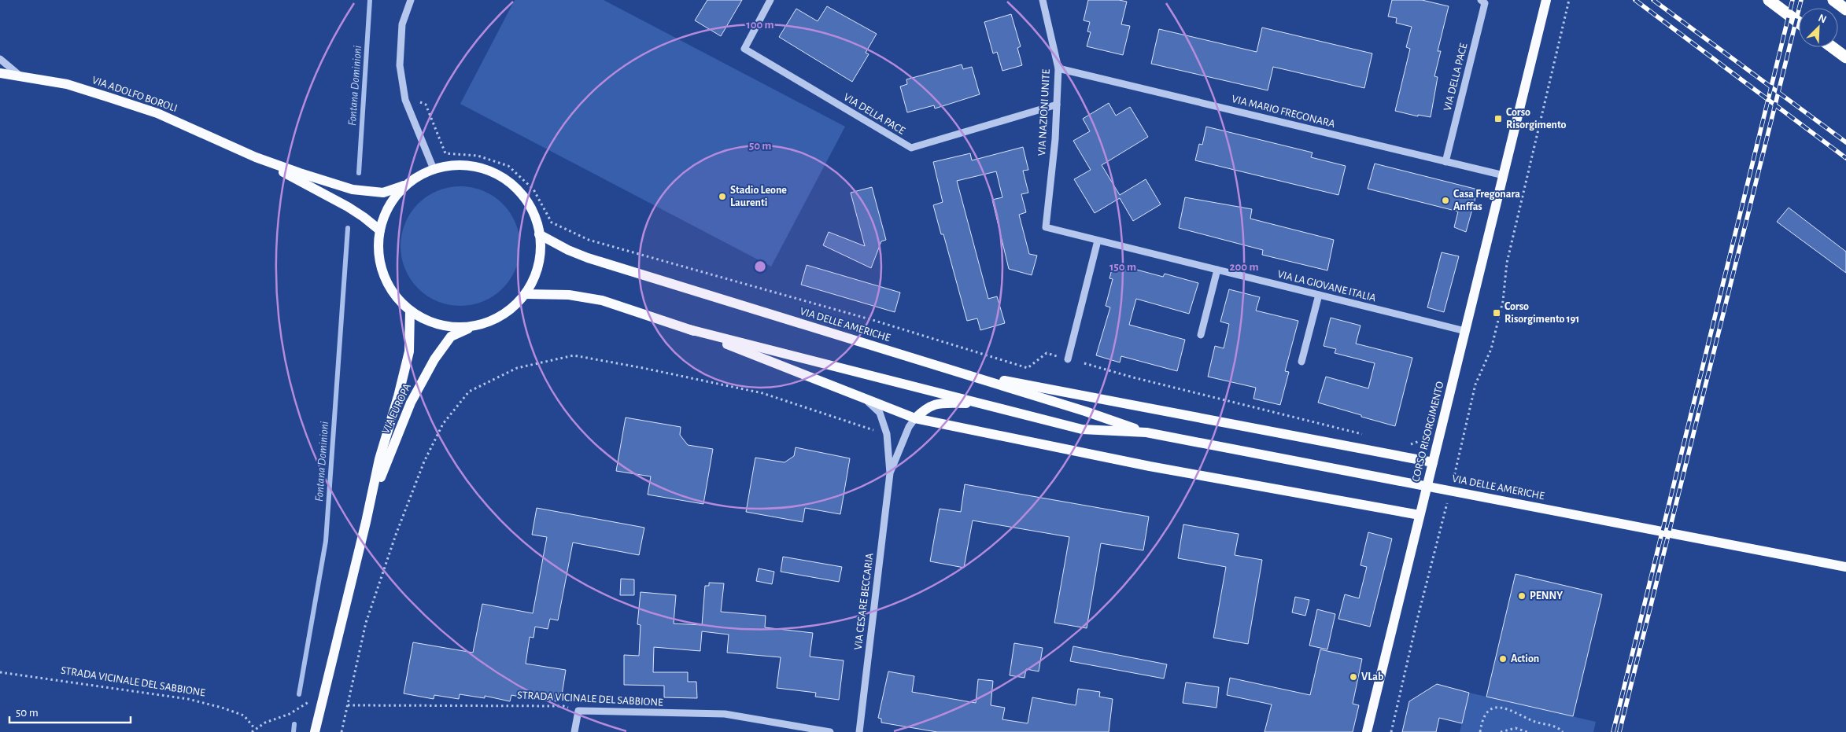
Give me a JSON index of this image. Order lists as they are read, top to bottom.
{
  "streets": {
    "main road": [
      "VIA ADOLFO BOROLI",
      "VIA DELLE AMERICHE",
      "VIA EUROPA",
      "CORSO RISORGIMENTO"
    ],
    "street": [
      "VIA DELLA PACE",
      "VIA MARIO FREGONARA",
      "VIA NAZIONI UNITE",
      "VIA LA GIOVANE ITALIA",
      "VIA CESARE BECCARIA",
      "STRADA VICINALE DEL SABBIONE"
    ]
  },
  "crossings": [
    ["VIA DELLA PACE", "VIA MARIO FREGONARA"],
    ["VIA DELLA PACE", "VIA NAZIONI UNITE"],
    ["VIA MARIO FREGONARA", "VIA NAZIONI UNITE"],
    ["VIA MARIO FREGONARA", "CORSO RISORGIMENTO"],
    ["VIA NAZIONI UNITE", "VIA LA GIOVANE ITALIA"],
    ["VIA LA GIOVANE ITALIA", "CORSO RISORGIMENTO"]
  ],
  "water": ["Fontana Dominioni"],
  "places": {
    "transit": ["Corso Risorgimento", "Corso Risorgimento 191"],
    "other": [
      "Stadio Leone Laurenti",
      "Casa Fregonara Anffas",
      "PENNY",
      "Action",
      "VLab"
    ]
  },
  "scale_bar": "50 m",
  "north": "top right",
  "rings": [
    "100 m",
    "50 m",
    "150 m",
    "200 m"
  ]
}
